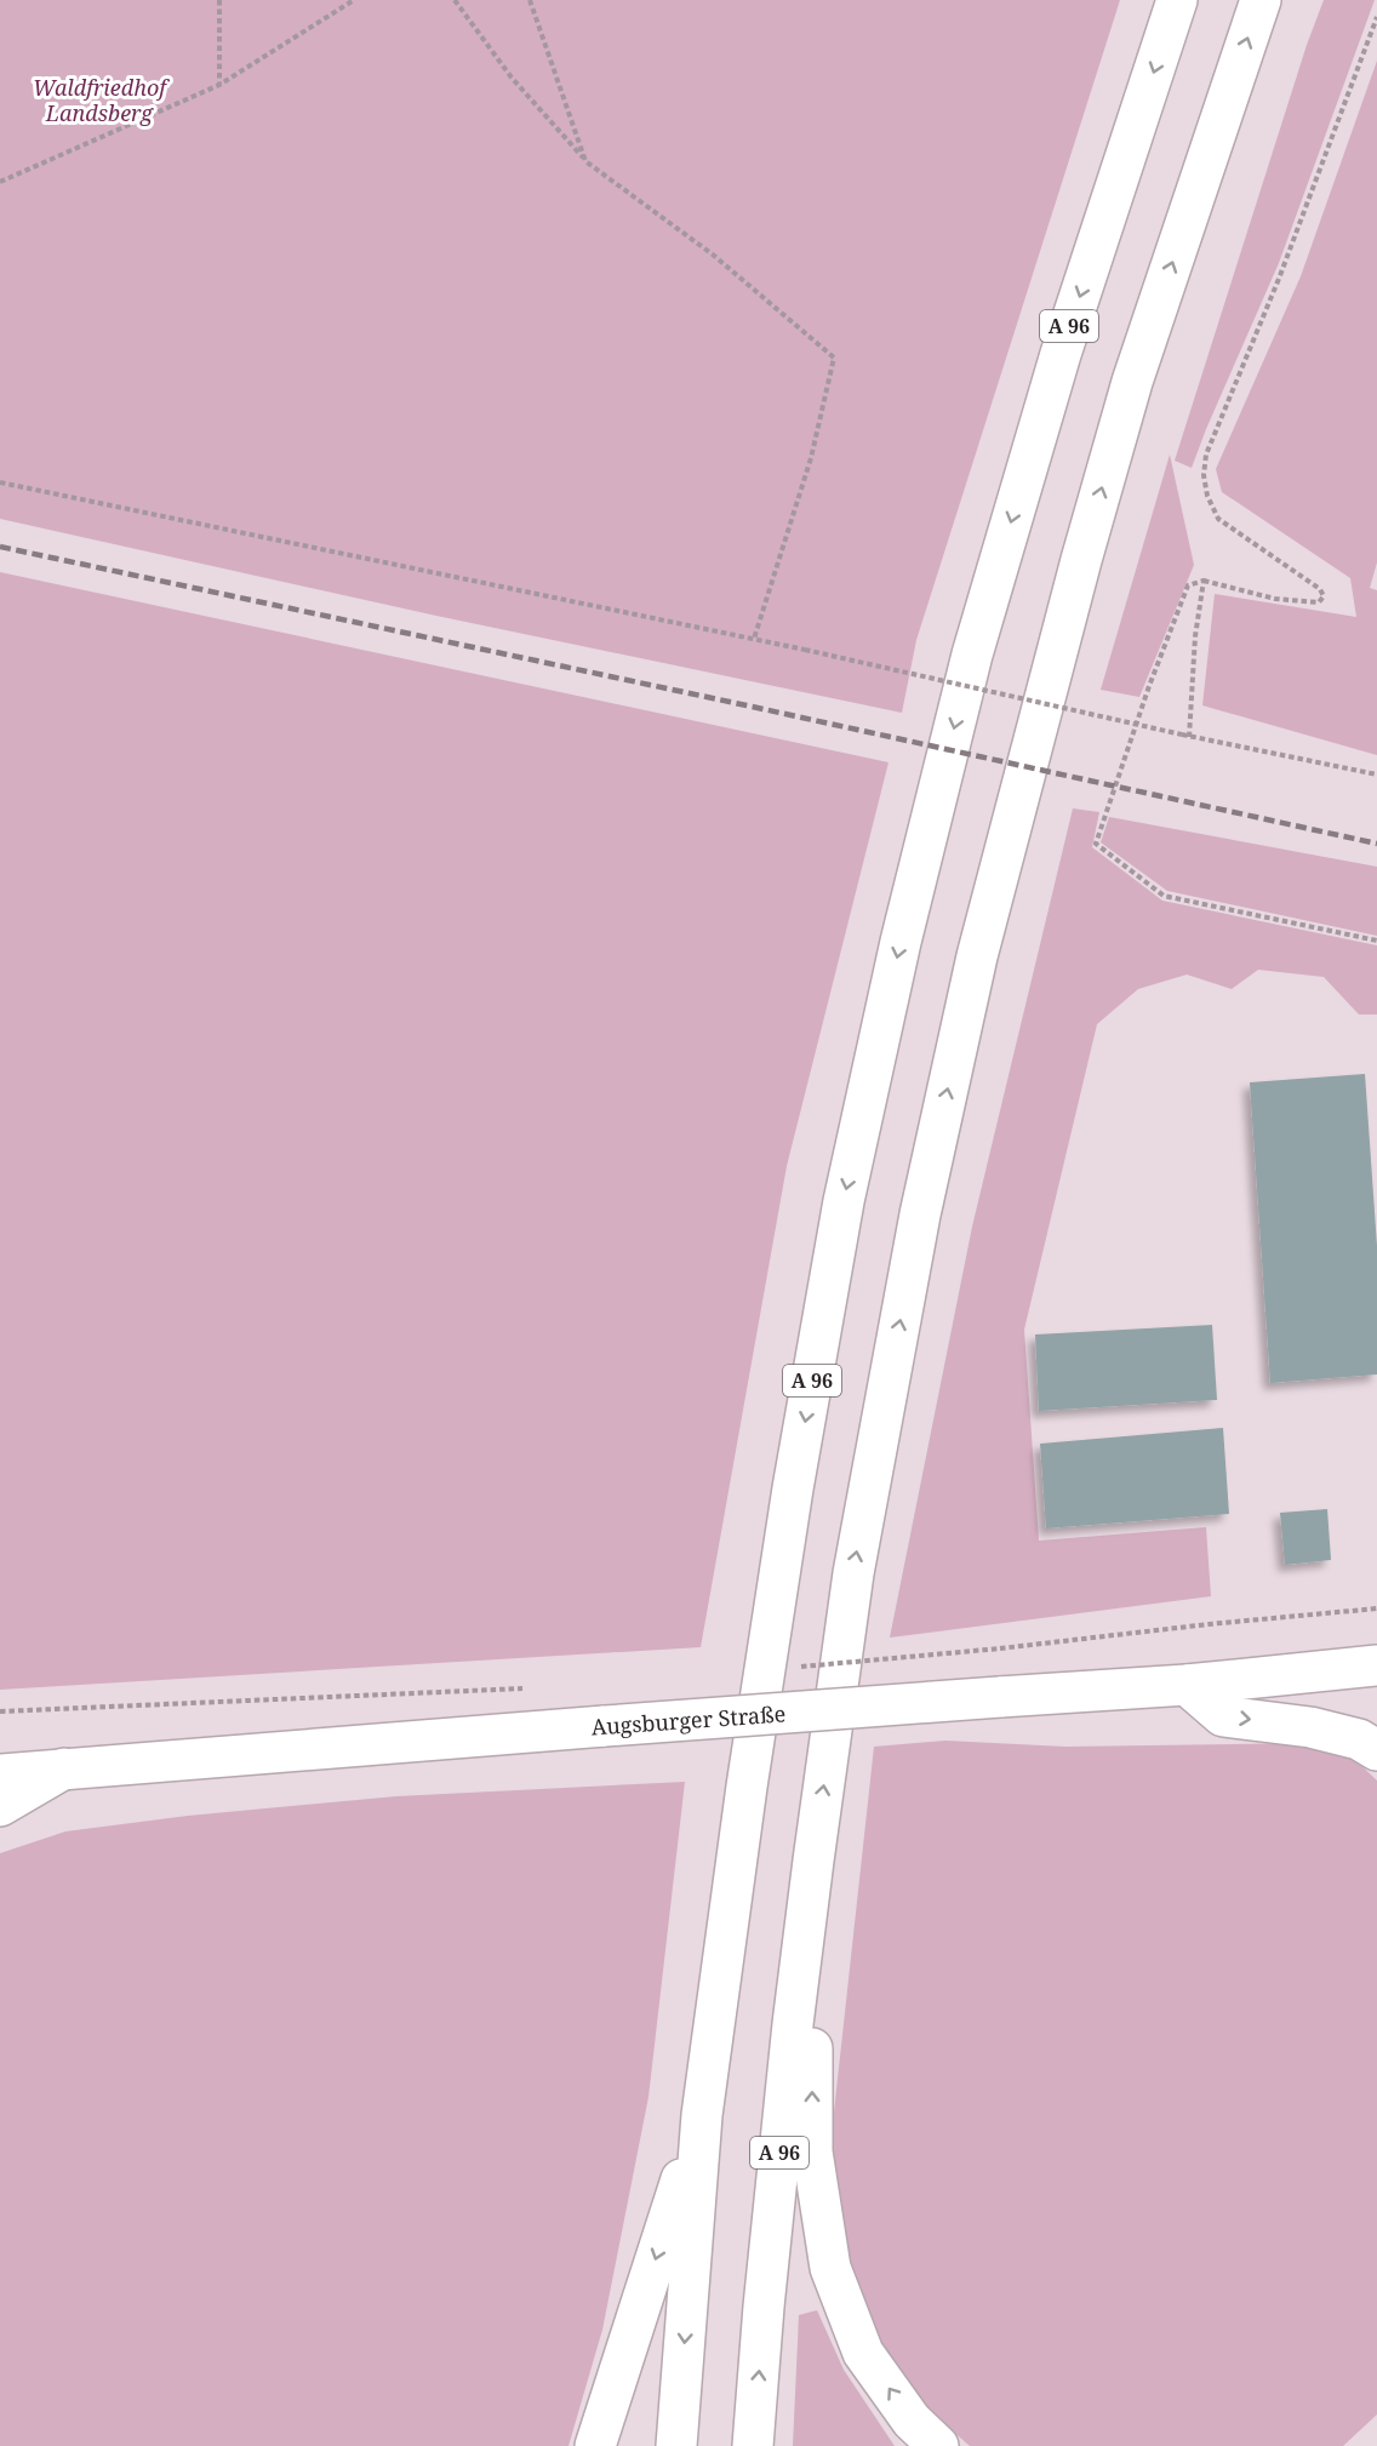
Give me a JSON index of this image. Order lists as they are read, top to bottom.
{
  "streets": {
    "main road": ["A 96", "Augsburger Straße"]
  },
  "parks": ["Waldfriedhof Landsberg"]
}
